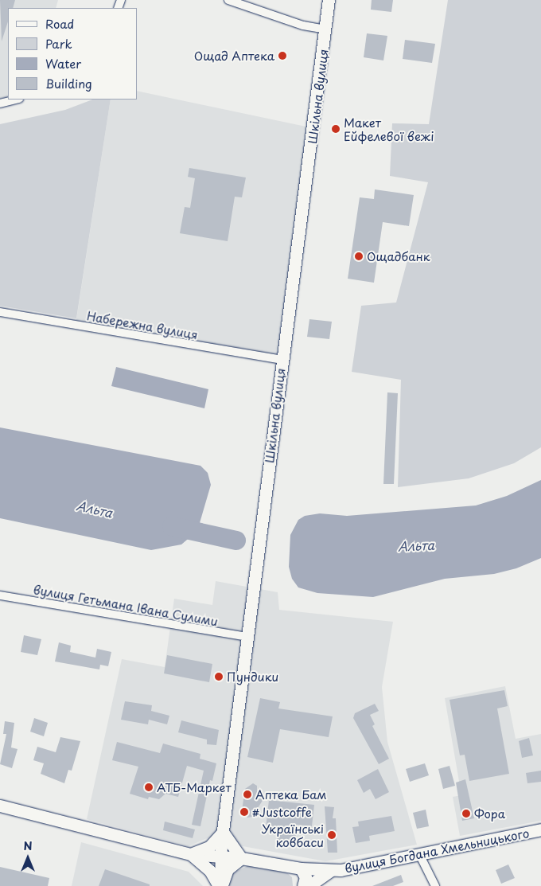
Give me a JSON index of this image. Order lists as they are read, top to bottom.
{
  "streets": {
    "main road": ["Шкільна вулиця", "вулиця Богдана Хмельницького"],
    "street": ["Набережна вулиця", "вулиця Гетьмана Івана Сулими"]
  },
  "crossings": [
    ["Шкільна вулиця", "Набережна вулиця"],
    ["Шкільна вулиця", "вулиця Гетьмана Івана Сулими"]
  ],
  "water": ["Альта"],
  "places": [
    "Ощад Аптека",
    "Макет Ейфелевої вежі",
    "Ощадбанк",
    "Пундики",
    "АТБ-Маркет",
    "Аптека Бам",
    "#Justcoffe",
    "Фора",
    "Українські ковбаси"
  ],
  "legend": [
    "Road",
    "Park",
    "Water",
    "Building"
  ],
  "north": "top"
}
